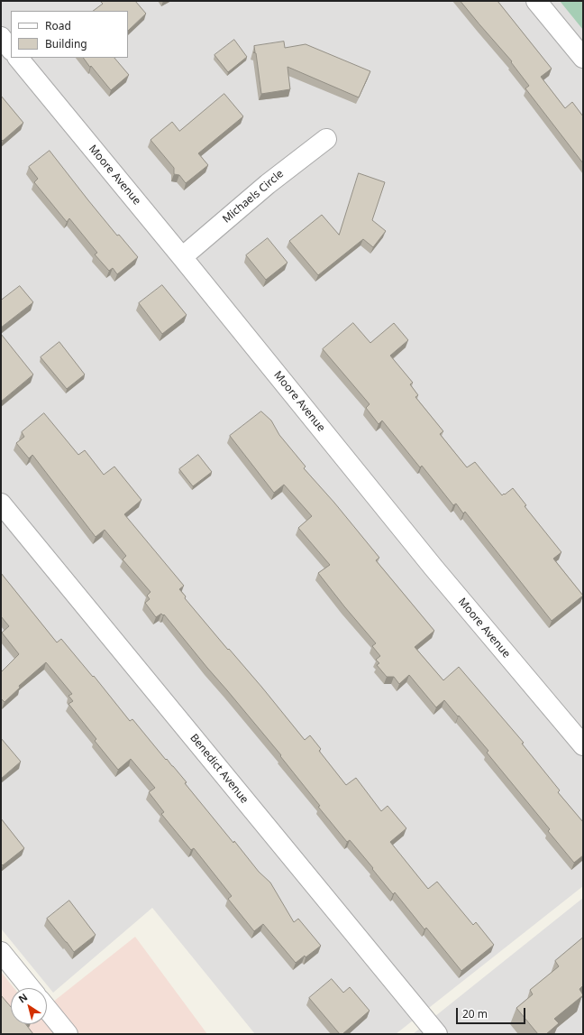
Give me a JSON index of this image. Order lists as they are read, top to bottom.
{
  "streets": {
    "street": ["Moore Avenue", "Michaels Circle", "Benedict Avenue"]
  },
  "crossings": [
    ["Moore Avenue", "Michaels Circle"]
  ],
  "legend": ["Road", "Building"],
  "scale_bar": "20 m",
  "north": "top left"
}
